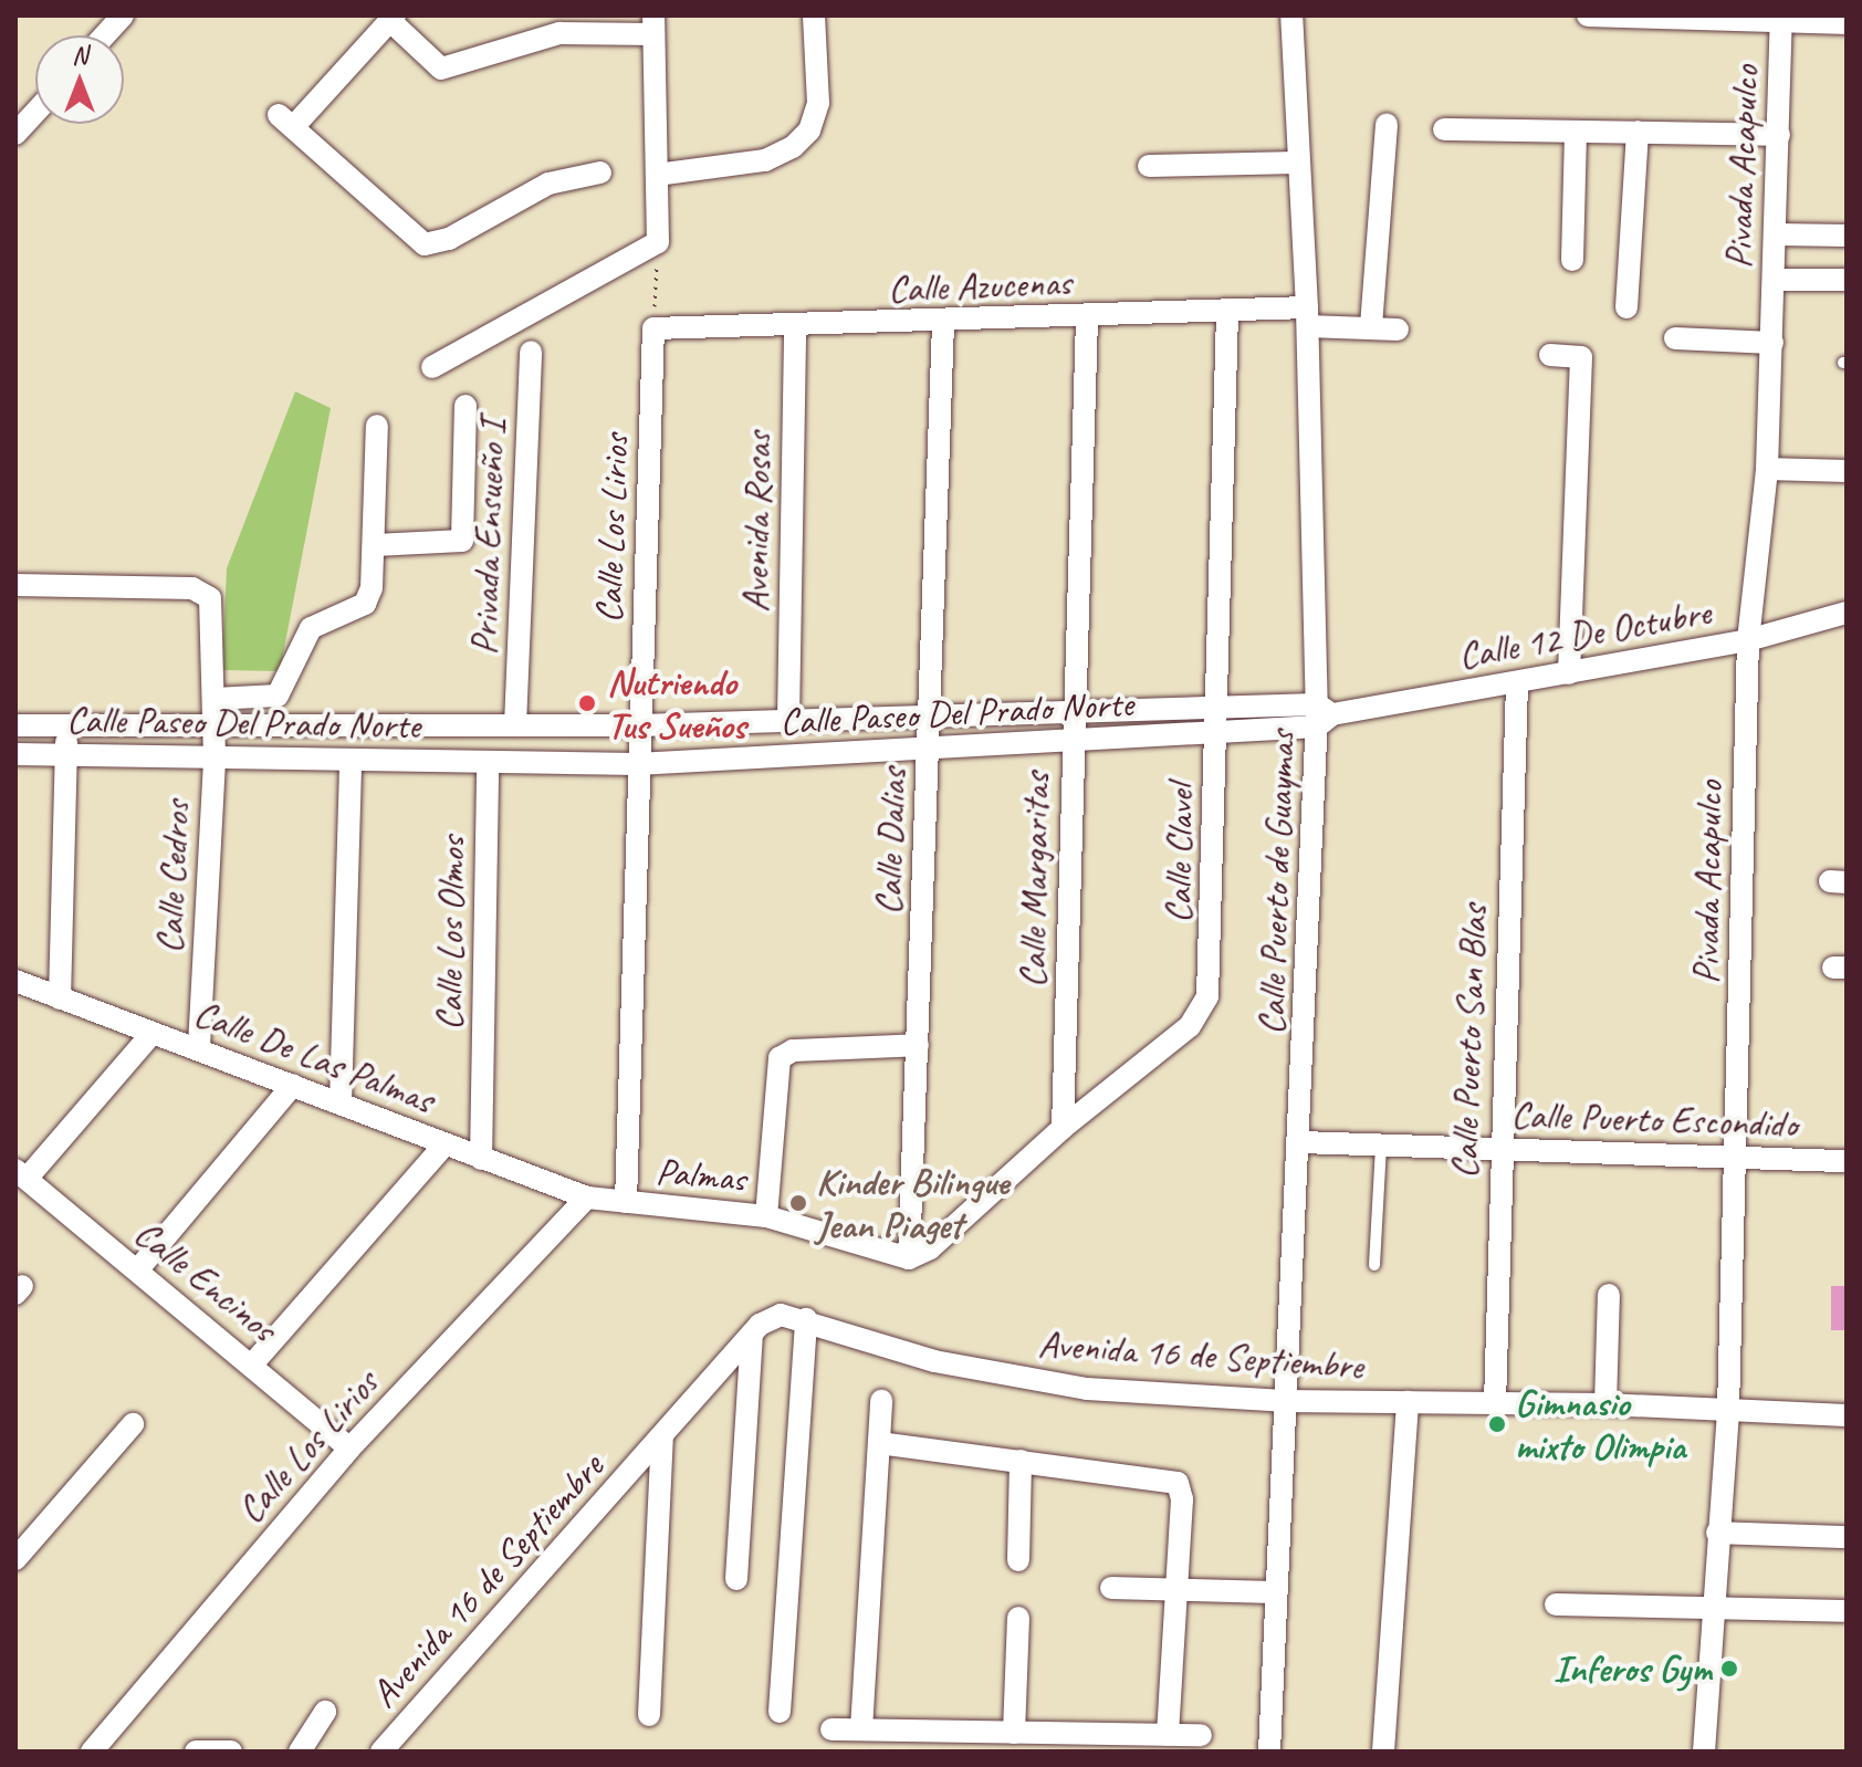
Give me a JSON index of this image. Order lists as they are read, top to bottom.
{
  "streets": {
    "street": [
      "Pivada Acapulco",
      "Calle Azucenas",
      "Avenida Rosas",
      "Calle Los Lirios",
      "Privada Ensueño I",
      "Calle 12 De Octubre",
      "Calle Paseo Del Prado Norte",
      "Calle Dalias",
      "Calle Clavel",
      "Calle Cedros",
      "Calle Margaritas",
      "Calle Puerto de Guaymas",
      "Calle Los Olmos",
      "Calle Puerto San Blas",
      "Calle De Las Palmas",
      "Calle Puerto Escondido",
      "Palmas",
      "Calle Encinos",
      "Avenida 16 de Septiembre"
    ]
  },
  "crossings": [
    ["Pivada Acapulco", "Calle 12 De Octubre"],
    ["Pivada Acapulco", "Calle Puerto Escondido"],
    ["Pivada Acapulco", "Avenida 16 de Septiembre"],
    ["Calle Azucenas", "Avenida Rosas"],
    ["Calle Azucenas", "Calle Los Lirios"],
    ["Calle Azucenas", "Calle Dalias"],
    ["Calle Azucenas", "Calle Clavel"],
    ["Calle Azucenas", "Calle Margaritas"],
    ["Calle Azucenas", "Calle Puerto de Guaymas"],
    ["Avenida Rosas", "Calle Paseo Del Prado Norte"],
    ["Calle Los Lirios", "Calle Paseo Del Prado Norte"],
    ["Calle Los Lirios", "Calle De Las Palmas"],
    ["Calle Los Lirios", "Palmas"],
    ["Calle Los Lirios", "Calle Encinos"],
    ["Privada Ensueño I", "Calle Paseo Del Prado Norte"],
    ["Calle 12 De Octubre", "Calle Paseo Del Prado Norte"],
    ["Calle 12 De Octubre", "Calle Puerto de Guaymas"],
    ["Calle 12 De Octubre", "Calle Puerto San Blas"],
    ["Calle Paseo Del Prado Norte", "Calle Dalias"],
    ["Calle Paseo Del Prado Norte", "Calle Clavel"],
    ["Calle Paseo Del Prado Norte", "Calle Cedros"],
    ["Calle Paseo Del Prado Norte", "Calle Margaritas"],
    ["Calle Paseo Del Prado Norte", "Calle Puerto de Guaymas"],
    ["Calle Paseo Del Prado Norte", "Calle Los Olmos"],
    ["Calle Dalias", "Calle Clavel"],
    ["Calle Dalias", "Palmas"],
    ["Calle Clavel", "Calle Margaritas"],
    ["Calle Clavel", "Palmas"],
    ["Calle Cedros", "Calle De Las Palmas"],
    ["Calle Puerto de Guaymas", "Calle Puerto Escondido"],
    ["Calle Puerto de Guaymas", "Avenida 16 de Septiembre"],
    ["Calle Los Olmos", "Calle De Las Palmas"],
    ["Calle Puerto San Blas", "Calle Puerto Escondido"],
    ["Calle Puerto San Blas", "Avenida 16 de Septiembre"],
    ["Calle De Las Palmas", "Palmas"]
  ],
  "places": [
    "Nutriendo Tus Sueños",
    "Kinder Bilingue Jean Piaget",
    "Gimnasio mixto Olimpia",
    "Inferos Gym"
  ],
  "north": "top"
}
